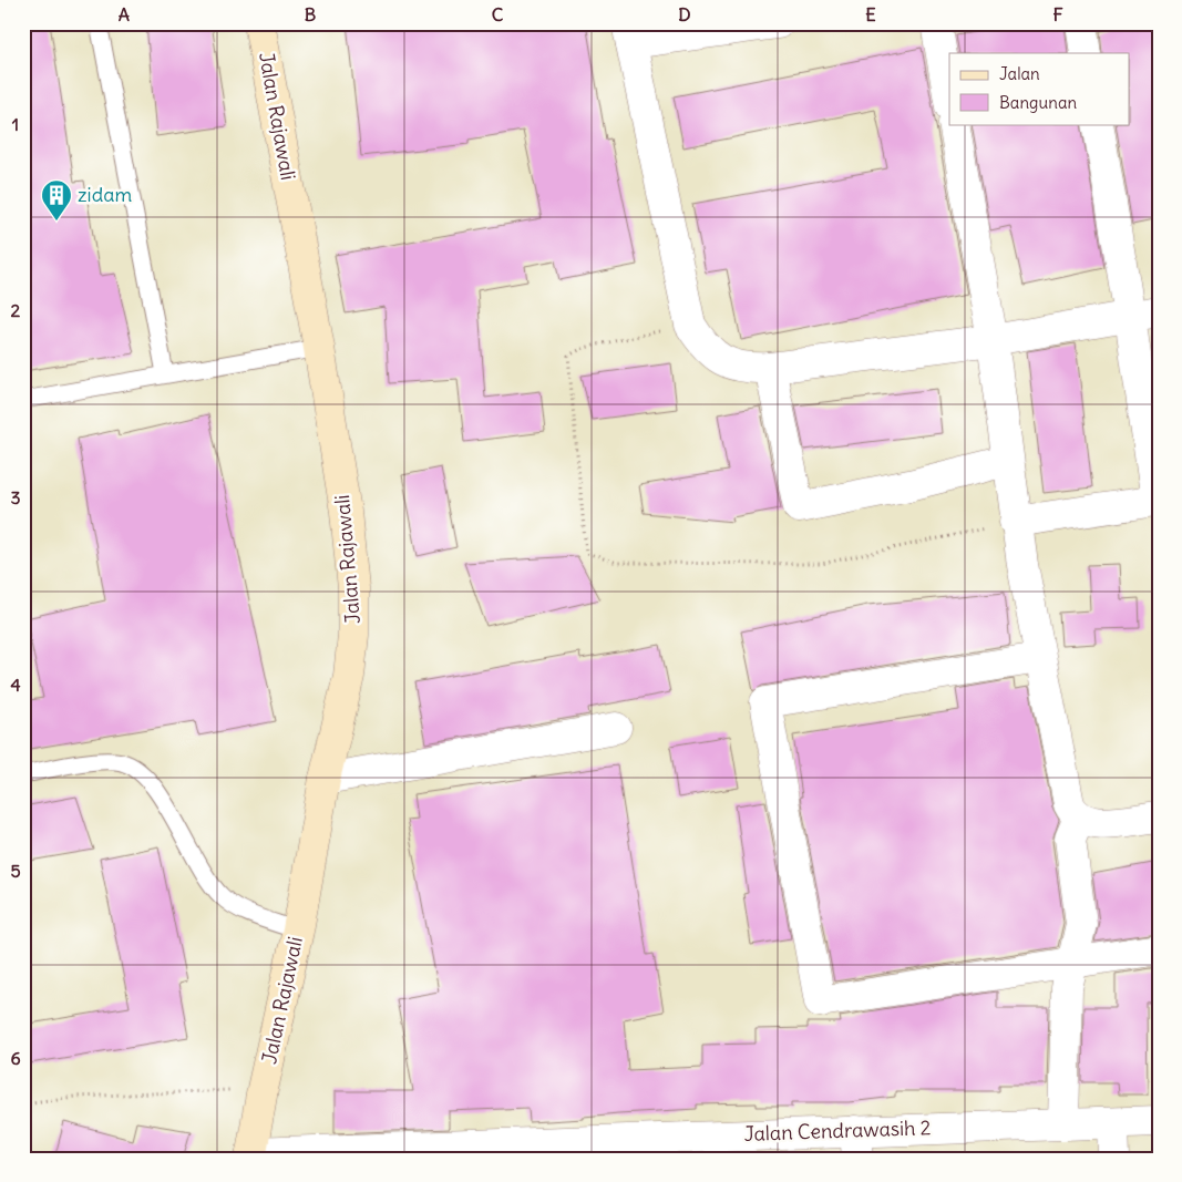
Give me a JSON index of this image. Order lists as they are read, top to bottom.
{
  "streets": {
    "main road": ["Jalan Rajawali"],
    "street": ["Jalan Cendrawasih 2"]
  },
  "crossings": [
    ["Jalan Rajawali", "Jalan Cendrawasih 2"]
  ],
  "places": {
    "building": ["zidam"]
  },
  "legend": ["Jalan", "Bangunan"],
  "grid": {
    "columns": [
      "A",
      "B",
      "C",
      "D",
      "E",
      "F"
    ],
    "rows": [
      "1",
      "2",
      "3",
      "4",
      "5",
      "6"
    ]
  }
}
